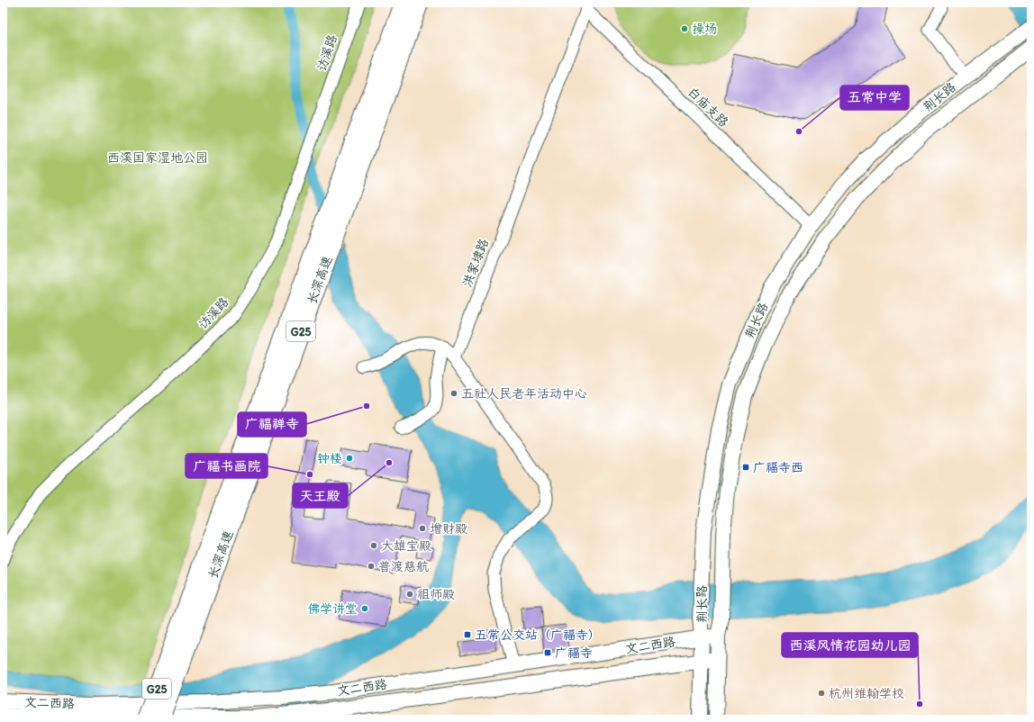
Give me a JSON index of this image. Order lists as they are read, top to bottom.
{
  "streets": {
    "highway": ["长深高速", "G25"],
    "main road": ["荆长路", "文二西路"],
    "street": ["访溪路", "白庙支路", "洪家埭路"]
  },
  "crossings": [
    ["荆长路", "白庙支路"],
    ["荆长路", "文二西路"],
    ["白庙支路", "洪家埭路"]
  ],
  "parks": ["西溪国家湿地公园"],
  "places": {
    "other": [
      "操场",
      "五常中学",
      "五社人民老年活动中心",
      "广福禅寺",
      "钟楼",
      "天王殿",
      "广福书画院",
      "增财殿",
      "大雄宝殿",
      "普渡慈航",
      "祖师殿",
      "佛学讲堂",
      "杭州维翰学校",
      "西溪风情花园幼儿园"
    ],
    "transit": ["广福寺西", "五常公交站（广福寺）", "广福寺"]
  }
}
